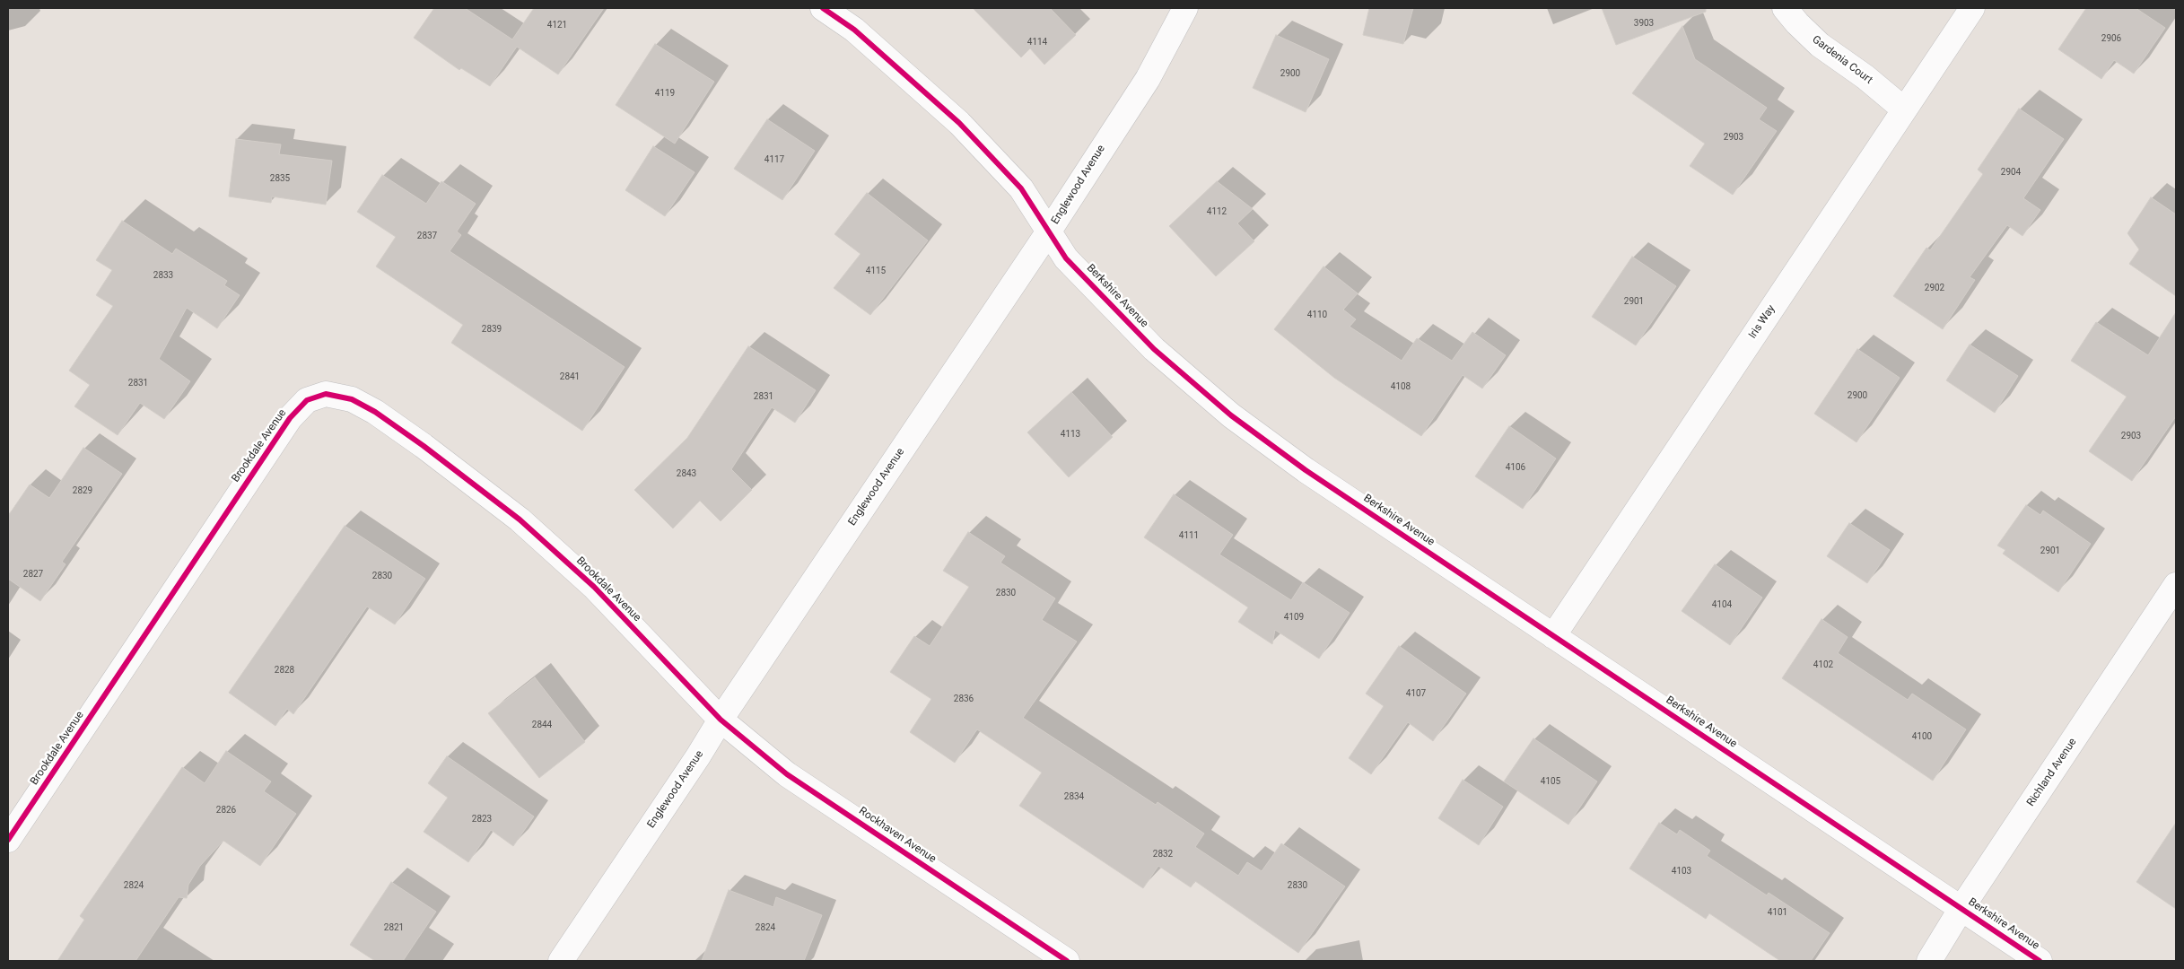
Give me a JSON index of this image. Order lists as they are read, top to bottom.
{
  "streets": {
    "street": [
      "Gardenia Court",
      "Englewood Avenue",
      "Berkshire Avenue",
      "Iris Way",
      "Brookdale Avenue",
      "Richland Avenue",
      "Rockhaven Avenue"
    ]
  },
  "crossings": [
    ["Gardenia Court", "Iris Way"],
    ["Englewood Avenue", "Berkshire Avenue"],
    ["Englewood Avenue", "Brookdale Avenue"],
    ["Englewood Avenue", "Rockhaven Avenue"],
    ["Berkshire Avenue", "Iris Way"],
    ["Berkshire Avenue", "Richland Avenue"],
    ["Brookdale Avenue", "Rockhaven Avenue"]
  ],
  "house_numbers": [
    "3903",
    "4121",
    "2906",
    "4114",
    "2900",
    "4119",
    "2903",
    "4117",
    "2904",
    "2835",
    "4112",
    "2837",
    "4115",
    "2833",
    "2902",
    "2901",
    "4110",
    "2839",
    "2841",
    "2831",
    "4108",
    "2900",
    "2831",
    "4113",
    "2903",
    "4106",
    "2843",
    "2829",
    "4111",
    "2901",
    "2827",
    "2830",
    "2830",
    "4104",
    "4109",
    "4102",
    "2828",
    "4107",
    "2836",
    "2844",
    "4100",
    "4105",
    "2834",
    "2826",
    "2823",
    "2832",
    "4103",
    "2824",
    "2830",
    "4101",
    "2821",
    "2824"
  ]
}
